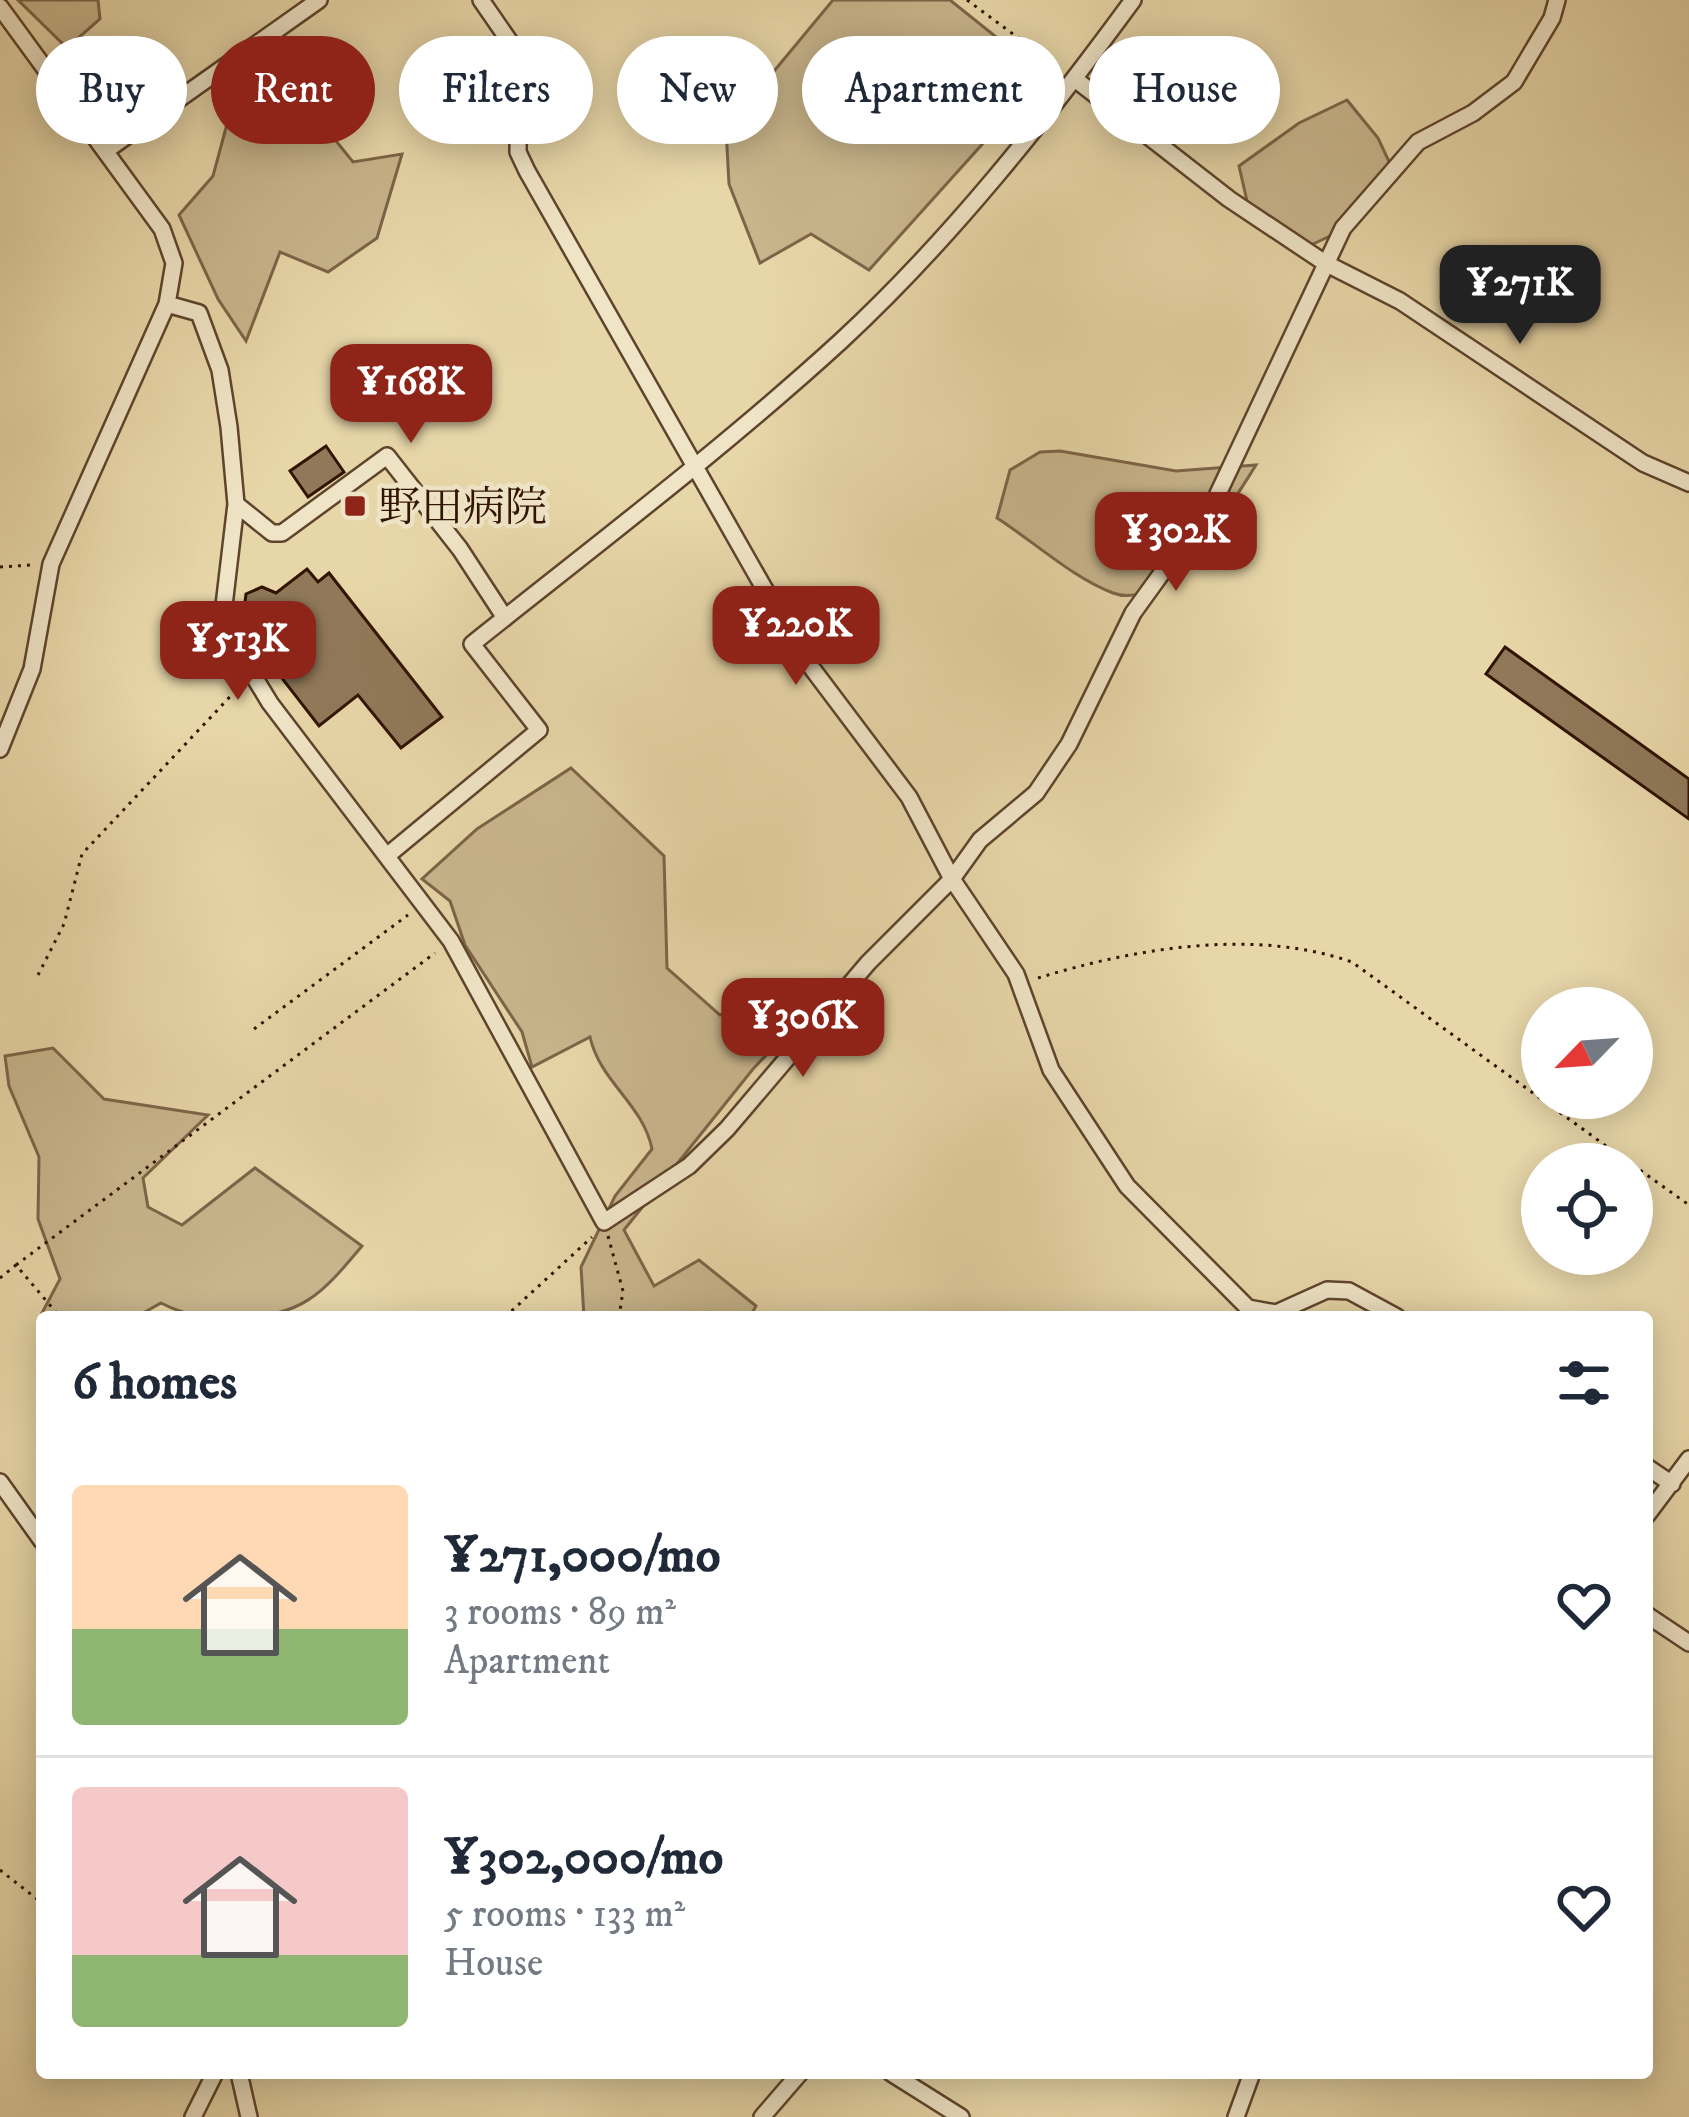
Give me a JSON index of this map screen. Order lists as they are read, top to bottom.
{
  "places": {
    "transit": ["野田病院"]
  },
  "north": "bottom left",
  "page": {
    "chip": [
      "Buy",
      "Rent",
      "Filters",
      "New",
      "Apartment",
      "House"
    ],
    "price": [
      "¥271K",
      "¥168K",
      "¥302K",
      "¥220K",
      "¥513K",
      "¥306K"
    ],
    "heading": "6 homes",
    "list": [
      {
        "name": "¥271,000/mo",
        "note": "3 rooms · 89 m² · Apartment"
      },
      {
        "name": "¥302,000/mo",
        "note": "5 rooms · 133 m² · House"
      }
    ]
  }
}
